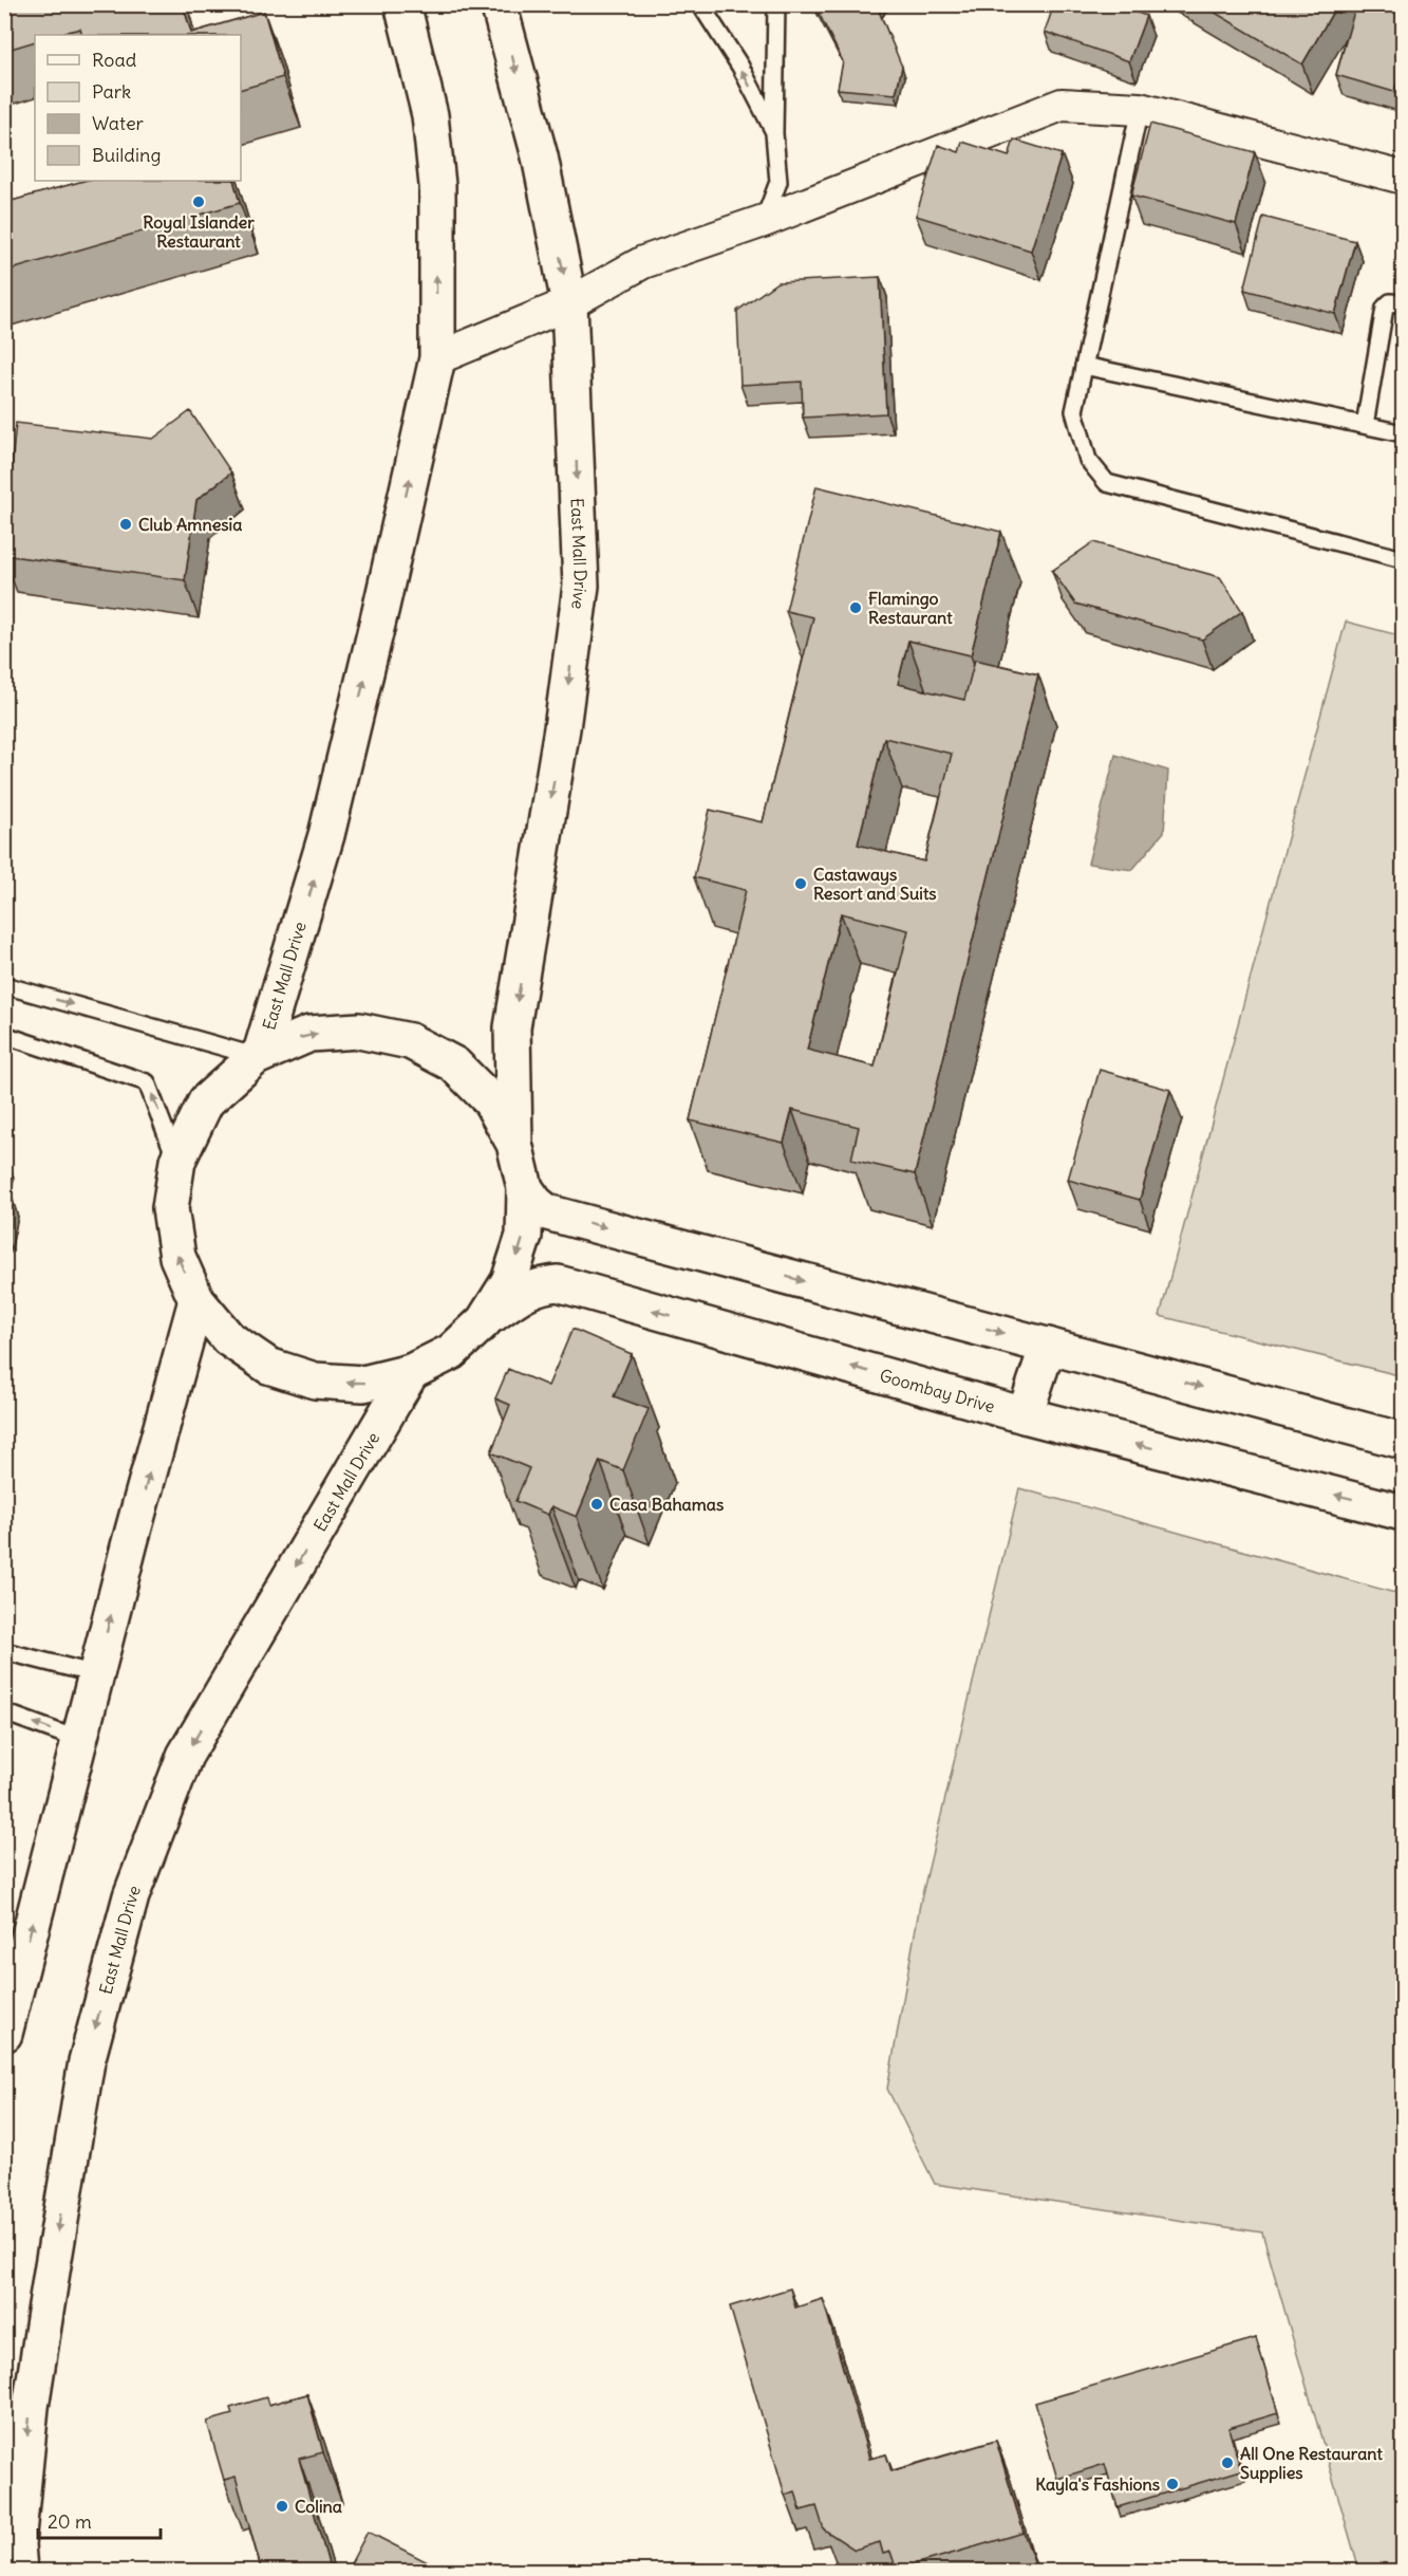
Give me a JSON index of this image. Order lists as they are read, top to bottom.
{
  "streets": {
    "main road": ["East Mall Drive", "Goombay Drive"]
  },
  "places": [
    "Royal Islander Restaurant",
    "Club Amnesia",
    "Flamingo Restaurant",
    "Castaways Resort and Suits",
    "Casa Bahamas",
    "All One Restaurant Supplies",
    "Kayla's Fashions",
    "Colina"
  ],
  "legend": [
    "Road",
    "Park",
    "Water",
    "Building"
  ],
  "scale_bar": "20 m"
}
